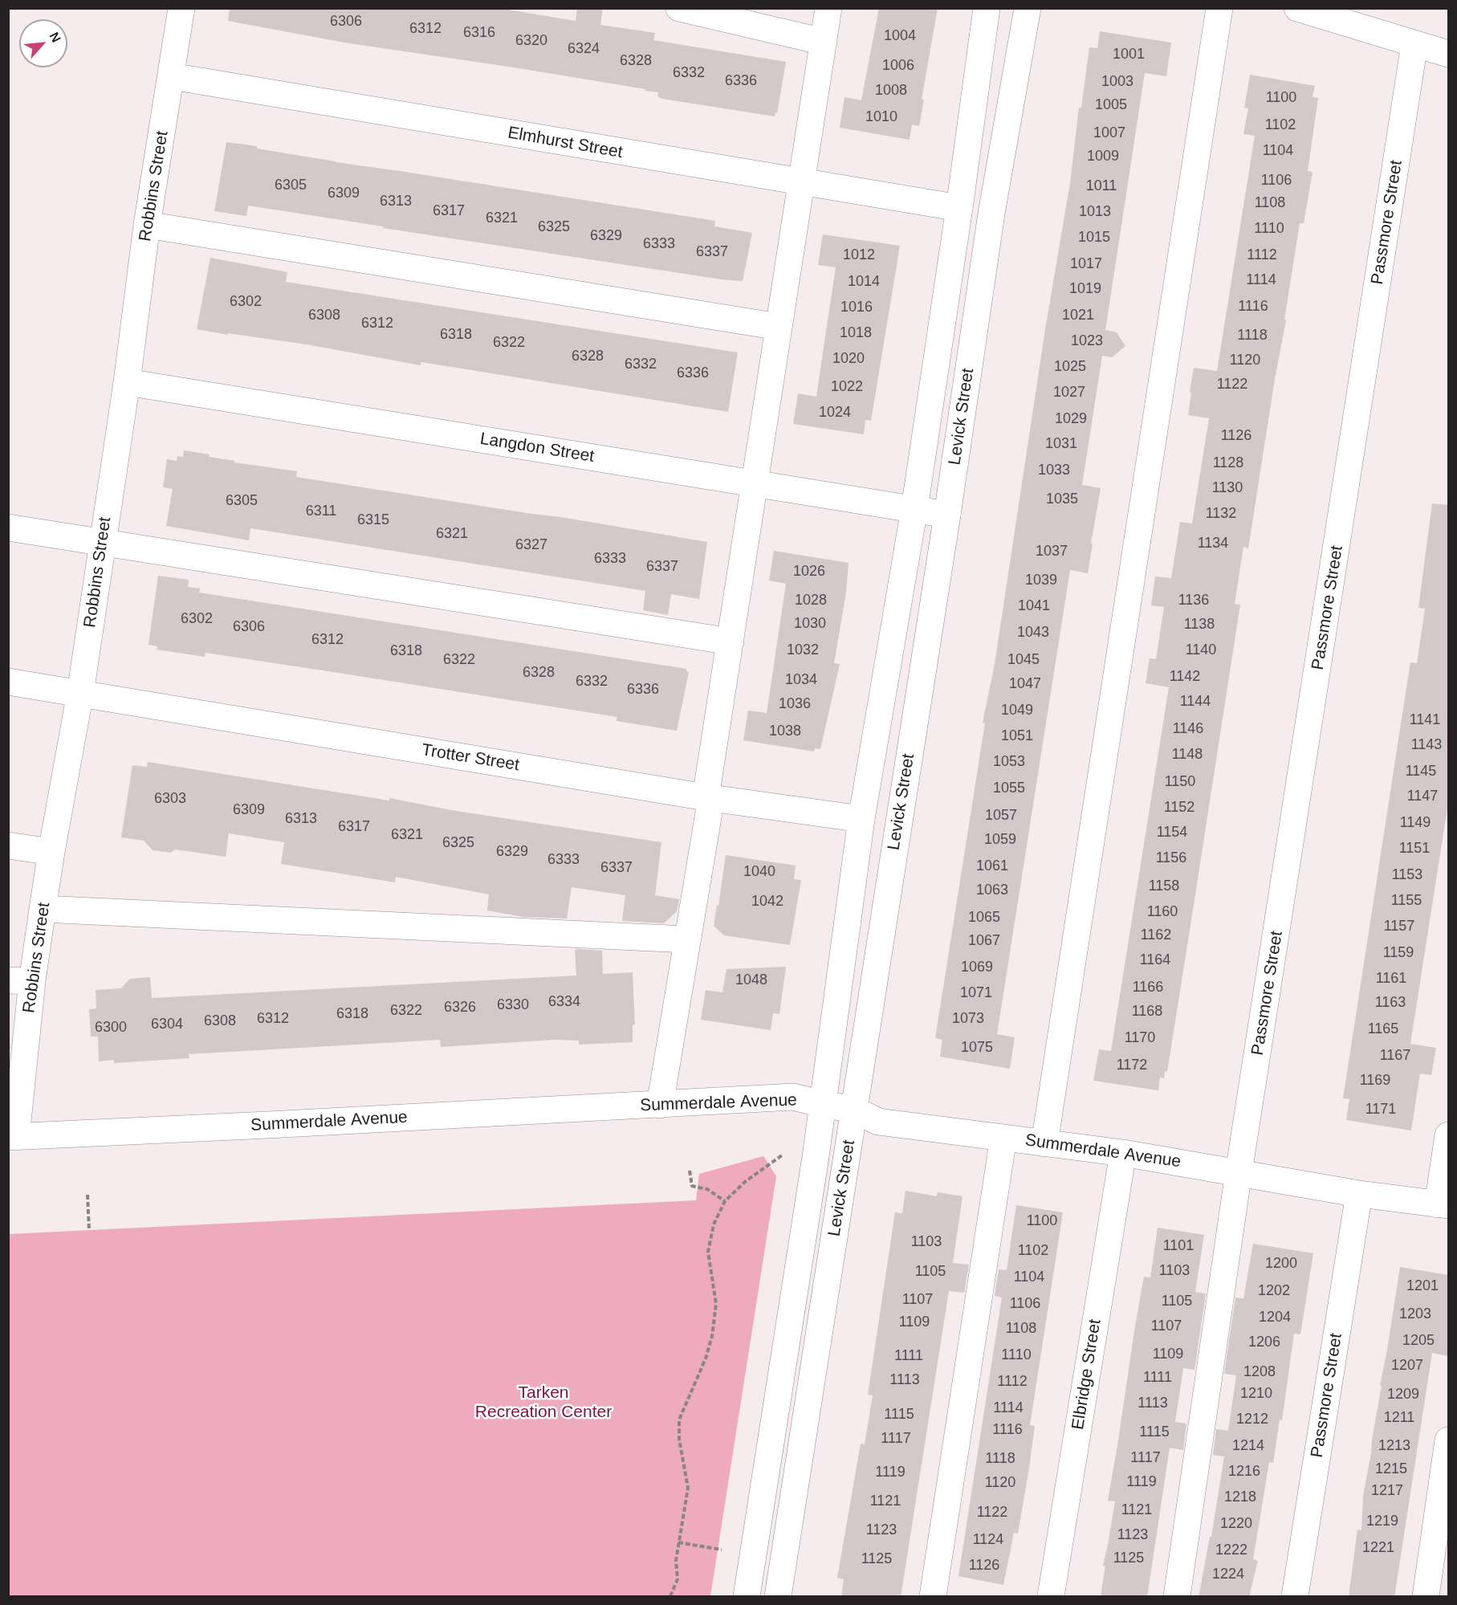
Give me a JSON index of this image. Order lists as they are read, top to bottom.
{
  "streets": {
    "street": [
      "Elmhurst Street",
      "Robbins Street",
      "Passmore Street",
      "Levick Street",
      "Langdon Street",
      "Trotter Street",
      "Summerdale Avenue",
      "Elbridge Street"
    ]
  },
  "crossings": [
    ["Elmhurst Street", "Robbins Street"],
    ["Elmhurst Street", "Levick Street"],
    ["Robbins Street", "Langdon Street"],
    ["Robbins Street", "Trotter Street"],
    ["Robbins Street", "Summerdale Avenue"],
    ["Passmore Street", "Summerdale Avenue"],
    ["Levick Street", "Langdon Street"],
    ["Levick Street", "Trotter Street"],
    ["Levick Street", "Summerdale Avenue"],
    ["Summerdale Avenue", "Elbridge Street"]
  ],
  "parks": ["Tarken Recreation Center"],
  "house_numbers": [
    "6306",
    "6312",
    "6316",
    "1004",
    "6320",
    "6324",
    "1001",
    "6328",
    "1006",
    "6332",
    "6336",
    "1003",
    "1008",
    "1100",
    "1005",
    "1010",
    "1102",
    "1007",
    "1104",
    "1009",
    "1106",
    "6305",
    "1011",
    "6309",
    "6313",
    "1108",
    "6317",
    "1013",
    "6321",
    "6325",
    "1110",
    "6329",
    "1015",
    "6333",
    "6337",
    "1012",
    "1112",
    "1017",
    "1114",
    "1014",
    "1019",
    "6302",
    "1116",
    "1016",
    "6308",
    "1021",
    "6312",
    "1018",
    "6318",
    "1118",
    "1023",
    "6322",
    "6328",
    "1020",
    "1120",
    "6332",
    "1025",
    "6336",
    "1122",
    "1022",
    "1027",
    "1024",
    "1029",
    "1126",
    "1031",
    "1128",
    "1033",
    "1130",
    "1035",
    "6305",
    "6311",
    "1132",
    "6315",
    "6321",
    "1134",
    "6327",
    "1037",
    "6333",
    "6337",
    "1026",
    "1039",
    "1028",
    "1136",
    "1041",
    "6302",
    "1030",
    "1138",
    "6306",
    "1043",
    "6312",
    "1032",
    "1140",
    "6318",
    "6322",
    "1045",
    "6328",
    "1142",
    "1034",
    "6332",
    "1047",
    "6336",
    "1144",
    "1036",
    "1049",
    "1141",
    "1146",
    "1038",
    "1051",
    "1143",
    "1148",
    "1053",
    "1145",
    "1150",
    "1055",
    "1147",
    "6303",
    "1152",
    "6309",
    "1057",
    "6313",
    "1149",
    "6317",
    "1154",
    "6321",
    "1059",
    "6325",
    "1151",
    "6329",
    "1156",
    "6333",
    "1061",
    "6337",
    "1040",
    "1153",
    "1158",
    "1063",
    "1155",
    "1042",
    "1160",
    "1065",
    "1157",
    "1162",
    "1067",
    "1159",
    "1164",
    "1069",
    "1161",
    "1048",
    "1166",
    "1071",
    "6334",
    "1163",
    "6330",
    "6326",
    "6322",
    "1168",
    "6318",
    "6312",
    "1073",
    "6308",
    "6304",
    "6300",
    "1165",
    "1170",
    "1075",
    "1167",
    "1172",
    "1169",
    "1171",
    "1100",
    "1103",
    "1101",
    "1102",
    "1200",
    "1103",
    "1105",
    "1104",
    "1201",
    "1202",
    "1107",
    "1105",
    "1106",
    "1203",
    "1204",
    "1109",
    "1107",
    "1108",
    "1205",
    "1206",
    "1109",
    "1110",
    "1111",
    "1207",
    "1208",
    "1111",
    "1113",
    "1112",
    "1210",
    "1209",
    "1113",
    "1114",
    "1115",
    "1211",
    "1212",
    "1116",
    "1115",
    "1117",
    "1214",
    "1213",
    "1117",
    "1118",
    "1215",
    "1216",
    "1119",
    "1119",
    "1120",
    "1217",
    "1218",
    "1121",
    "1121",
    "1122",
    "1219",
    "1220",
    "1123",
    "1123",
    "1124",
    "1221",
    "1222",
    "1125",
    "1125",
    "1126",
    "1224"
  ],
  "north": "top right"
}
